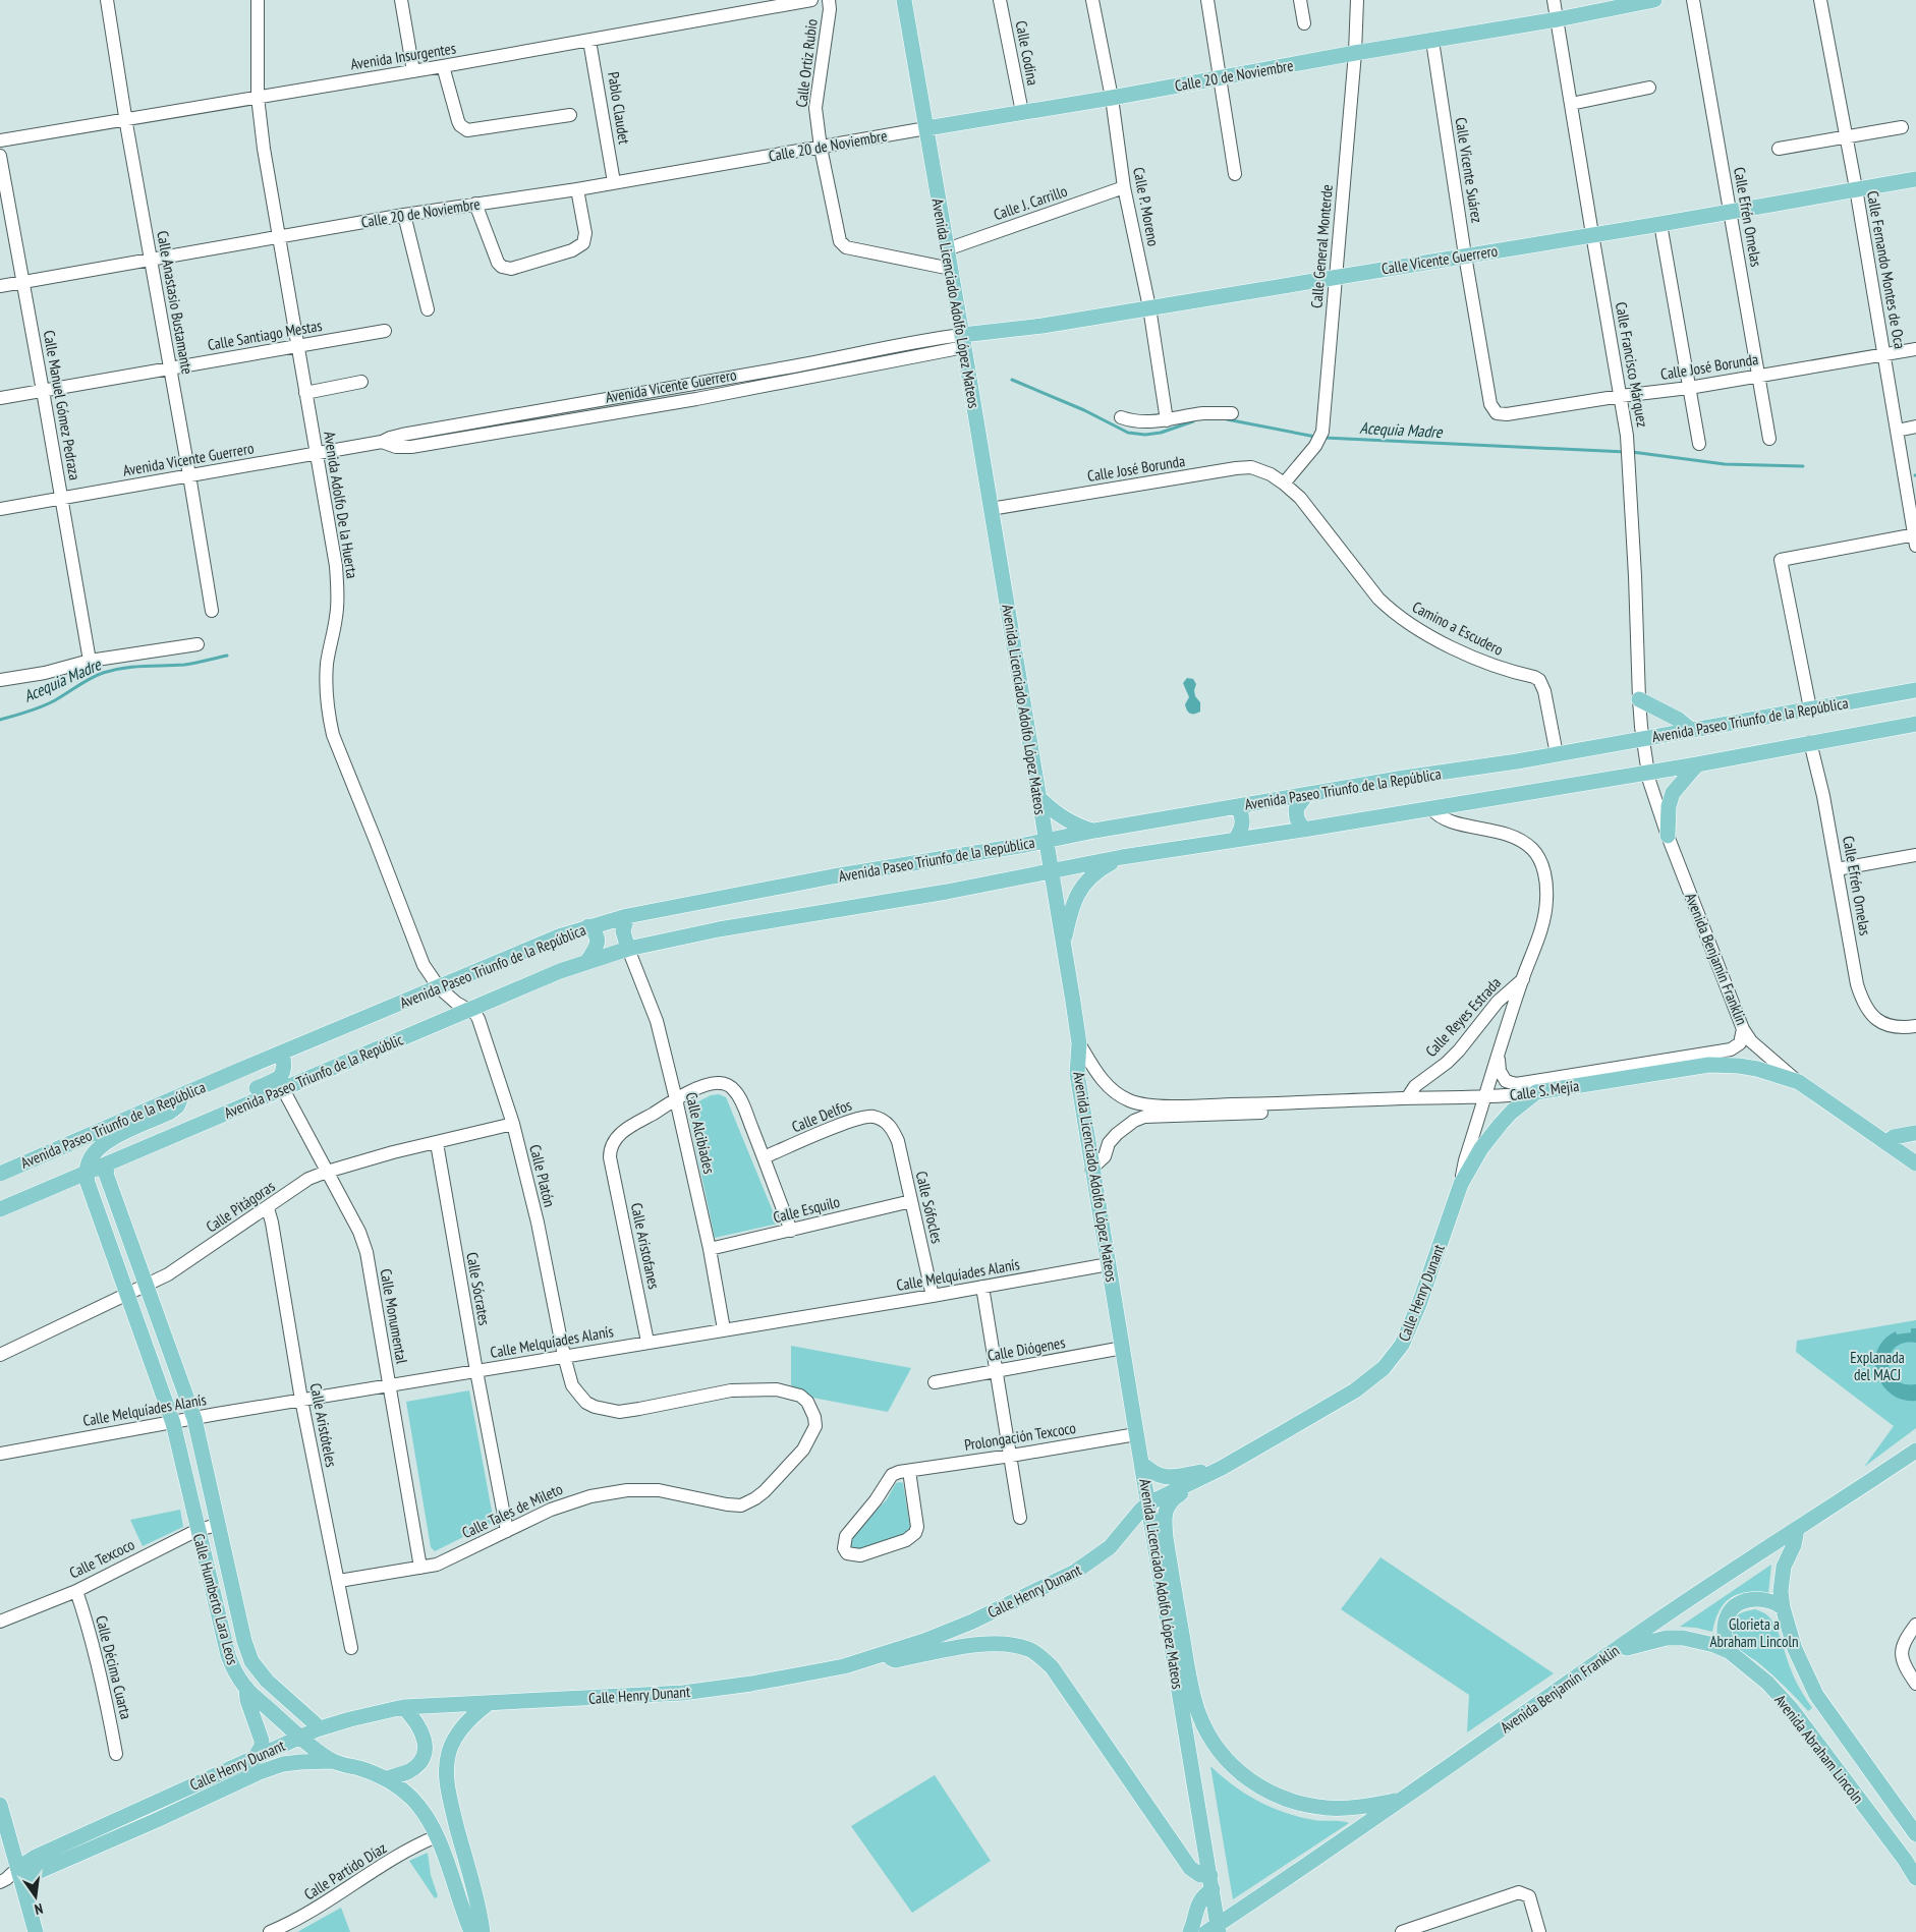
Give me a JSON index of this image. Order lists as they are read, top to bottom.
{
  "streets": {
    "main road": [
      "Calle 20 de Noviembre",
      "Calle Vicente Guerrero",
      "Avenida Licenciado Adolfo López Mateos",
      "Avenida Paseo Triunfo de la República",
      "Avenida Benjamín Franklin",
      "Avenida Paseo Triunfo de la Repúblic",
      "Calle S. Mejía",
      "Calle Henry Dunant",
      "Calle Humberto Lara Leos",
      "Avenida Abraham Lincoln"
    ],
    "street": [
      "Calle Codina",
      "Avenida Insurgentes",
      "Calle Ortiz Rubio",
      "Pablo Claudet",
      "Calle Vicente Suárez",
      "Calle J. Carrillo",
      "Calle P. Moreno",
      "Calle Efrén Ornelas",
      "Calle General Monterde",
      "Calle Fernando Montes de Oca",
      "Calle Anastasio Bustamante",
      "Calle Santiago Mestas",
      "Calle Francisco Márquez",
      "Calle José Borunda",
      "Avenida Vicente Guerrero",
      "Calle Manuel Gómez Pedraza",
      "Avenida Adolfo De la Huerta",
      "Camino a Escudero",
      "Calle Reyes Estrada",
      "Calle Delfos",
      "Calle Alcibíades",
      "Calle Platón",
      "Calle Pitágoras",
      "Calle Sófocles",
      "Calle Esquilo",
      "Calle Aristofanes",
      "Calle Melquíades Alanís",
      "Calle Sócrates",
      "Calle Monumental",
      "Calle Diógenes",
      "Calle Aristóteles",
      "Prolongación Texcoco",
      "Calle Tales de Mileto",
      "Calle Texcoco",
      "Calle Décima Cuarta",
      "Calle Partido Díaz"
    ]
  },
  "crossings": [
    ["Calle Codina", "Calle 20 de Noviembre"],
    ["Avenida Insurgentes", "Pablo Claudet"],
    ["Avenida Insurgentes", "Calle Anastasio Bustamante"],
    ["Avenida Insurgentes", "Avenida Adolfo De la Huerta"],
    ["Calle Ortiz Rubio", "Calle 20 de Noviembre"],
    ["Calle Ortiz Rubio", "Avenida Licenciado Adolfo López Mateos"],
    ["Calle 20 de Noviembre", "Pablo Claudet"],
    ["Calle 20 de Noviembre", "Calle Vicente Suárez"],
    ["Calle 20 de Noviembre", "Calle P. Moreno"],
    ["Calle 20 de Noviembre", "Calle General Monterde"],
    ["Calle 20 de Noviembre", "Calle Anastasio Bustamante"],
    ["Calle 20 de Noviembre", "Avenida Licenciado Adolfo López Mateos"],
    ["Calle 20 de Noviembre", "Calle Francisco Márquez"],
    ["Calle 20 de Noviembre", "Calle Manuel Gómez Pedraza"],
    ["Calle 20 de Noviembre", "Avenida Adolfo De la Huerta"],
    ["Calle Vicente Suárez", "Calle Vicente Guerrero"],
    ["Calle Vicente Suárez", "Calle José Borunda"],
    ["Calle J. Carrillo", "Calle P. Moreno"],
    ["Calle J. Carrillo", "Avenida Licenciado Adolfo López Mateos"],
    ["Calle P. Moreno", "Calle Vicente Guerrero"],
    ["Calle Efrén Ornelas", "Calle Vicente Guerrero"],
    ["Calle Efrén Ornelas", "Calle José Borunda"],
    ["Calle General Monterde", "Calle Vicente Guerrero"],
    ["Calle General Monterde", "Calle José Borunda"],
    ["Calle General Monterde", "Camino a Escudero"],
    ["Calle Vicente Guerrero", "Calle Fernando Montes de Oca"],
    ["Calle Vicente Guerrero", "Avenida Licenciado Adolfo López Mateos"],
    ["Calle Vicente Guerrero", "Calle Francisco Márquez"],
    ["Calle Vicente Guerrero", "Avenida Vicente Guerrero"],
    ["Calle Fernando Montes de Oca", "Calle José Borunda"],
    ["Calle Anastasio Bustamante", "Calle Santiago Mestas"],
    ["Calle Anastasio Bustamante", "Avenida Vicente Guerrero"],
    ["Avenida Licenciado Adolfo López Mateos", "Calle José Borunda"],
    ["Avenida Licenciado Adolfo López Mateos", "Avenida Vicente Guerrero"],
    ["Avenida Licenciado Adolfo López Mateos", "Avenida Paseo Triunfo de la República"],
    ["Avenida Licenciado Adolfo López Mateos", "Avenida Benjamín Franklin"],
    ["Avenida Licenciado Adolfo López Mateos", "Calle S. Mejía"],
    ["Avenida Licenciado Adolfo López Mateos", "Calle Melquíades Alanís"],
    ["Avenida Licenciado Adolfo López Mateos", "Calle Henry Dunant"],
    ["Avenida Licenciado Adolfo López Mateos", "Calle Diógenes"],
    ["Avenida Licenciado Adolfo López Mateos", "Prolongación Texcoco"],
    ["Calle Santiago Mestas", "Calle Manuel Gómez Pedraza"],
    ["Calle Santiago Mestas", "Avenida Adolfo De la Huerta"],
    ["Calle Francisco Márquez", "Calle José Borunda"],
    ["Calle Francisco Márquez", "Avenida Paseo Triunfo de la República"],
    ["Calle Francisco Márquez", "Avenida Benjamín Franklin"],
    ["Calle José Borunda", "Camino a Escudero"],
    ["Avenida Vicente Guerrero", "Calle Manuel Gómez Pedraza"],
    ["Avenida Vicente Guerrero", "Avenida Adolfo De la Huerta"],
    ["Avenida Adolfo De la Huerta", "Avenida Paseo Triunfo de la República"],
    ["Avenida Adolfo De la Huerta", "Avenida Paseo Triunfo de la Repúblic"],
    ["Avenida Adolfo De la Huerta", "Calle Platón"],
    ["Camino a Escudero", "Avenida Paseo Triunfo de la República"],
    ["Avenida Paseo Triunfo de la República", "Avenida Benjamín Franklin"],
    ["Avenida Benjamín Franklin", "Calle S. Mejía"],
    ["Avenida Benjamín Franklin", "Avenida Abraham Lincoln"],
    ["Calle Reyes Estrada", "Calle S. Mejía"],
    ["Calle Reyes Estrada", "Calle Henry Dunant"],
    ["Avenida Paseo Triunfo de la Repúblic", "Calle Alcibíades"],
    ["Avenida Paseo Triunfo de la Repúblic", "Calle Platón"],
    ["Avenida Paseo Triunfo de la Repúblic", "Calle Monumental"],
    ["Avenida Paseo Triunfo de la Repúblic", "Calle Humberto Lara Leos"],
    ["Calle S. Mejía", "Calle Henry Dunant"],
    ["Calle Delfos", "Calle Sófocles"],
    ["Calle Alcibíades", "Calle Esquilo"],
    ["Calle Alcibíades", "Calle Aristofanes"],
    ["Calle Alcibíades", "Calle Melquíades Alanís"],
    ["Calle Platón", "Calle Pitágoras"],
    ["Calle Platón", "Calle Melquíades Alanís"],
    ["Calle Platón", "Calle Tales de Mileto"],
    ["Calle Pitágoras", "Calle Sócrates"],
    ["Calle Pitágoras", "Calle Monumental"],
    ["Calle Pitágoras", "Calle Aristóteles"],
    ["Calle Pitágoras", "Calle Humberto Lara Leos"],
    ["Calle Sófocles", "Calle Esquilo"],
    ["Calle Sófocles", "Calle Melquíades Alanís"],
    ["Calle Aristofanes", "Calle Melquíades Alanís"],
    ["Calle Melquíades Alanís", "Calle Sócrates"],
    ["Calle Melquíades Alanís", "Calle Monumental"],
    ["Calle Melquíades Alanís", "Calle Aristóteles"],
    ["Calle Melquíades Alanís", "Calle Tales de Mileto"],
    ["Calle Melquíades Alanís", "Calle Humberto Lara Leos"],
    ["Calle Sócrates", "Calle Tales de Mileto"],
    ["Calle Henry Dunant", "Calle Humberto Lara Leos"],
    ["Calle Monumental", "Calle Tales de Mileto"],
    ["Calle Aristóteles", "Calle Tales de Mileto"],
    ["Calle Texcoco", "Calle Humberto Lara Leos"],
    ["Calle Texcoco", "Calle Décima Cuarta"],
    ["Calle Humberto Lara Leos", "Calle Partido Díaz"]
  ],
  "water": ["Acequia Madre"],
  "parks": ["Explanada del MACJ", "Glorieta a Abraham Lincoln"],
  "north": "bottom"
}
